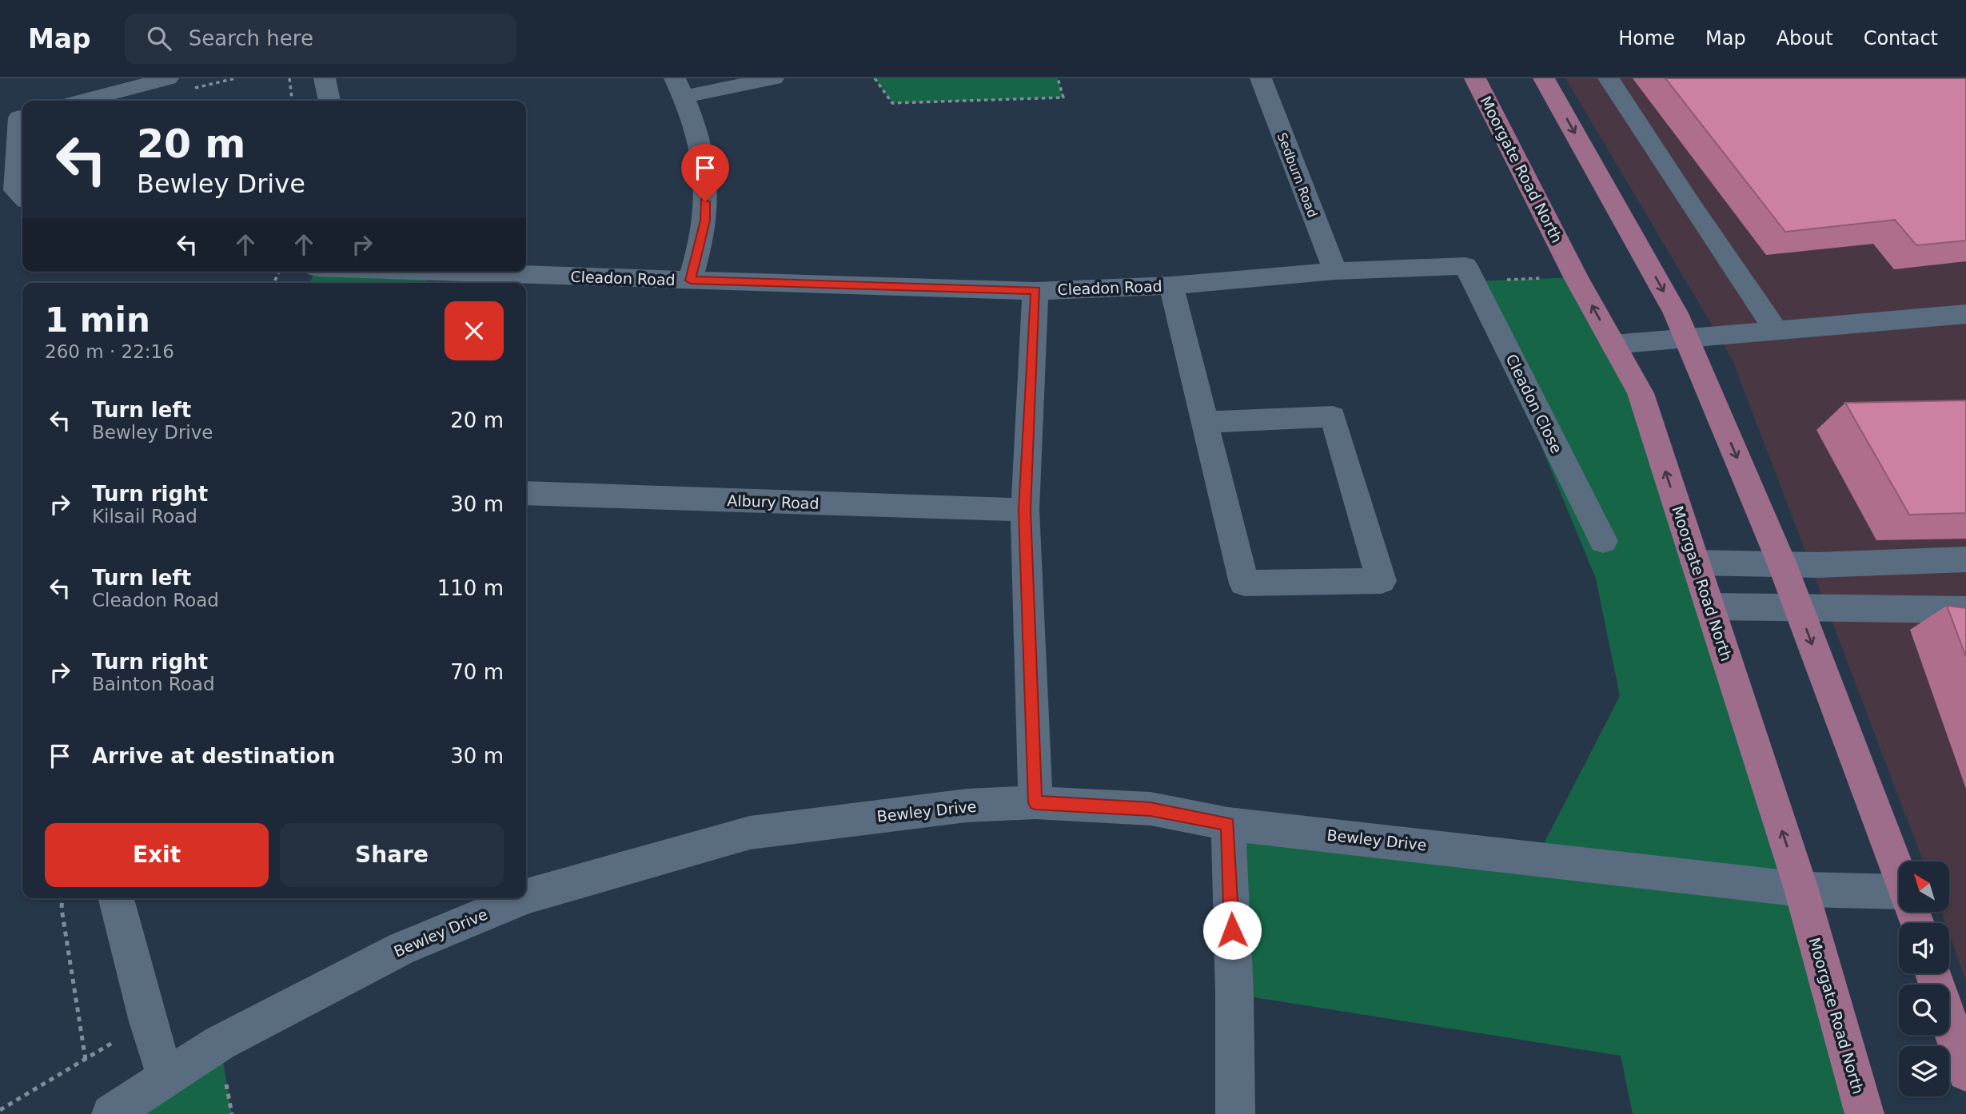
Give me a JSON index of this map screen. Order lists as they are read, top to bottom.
{
  "streets": {
    "main road": ["Moorgate Road North"],
    "street": [
      "Sedburn Road",
      "Cleadon Road",
      "Cleadon Close",
      "Albury Road",
      "Bewley Drive"
    ]
  },
  "crossings": [
    ["Moorgate Road North", "Bewley Drive"],
    ["Sedburn Road", "Cleadon Road"],
    ["Cleadon Road", "Cleadon Close"]
  ],
  "north": "top left",
  "page": {
    "header": "Map",
    "search": "Search here",
    "nav": [
      "Home",
      "Map",
      "About",
      "Contact"
    ],
    "turn": ["20 m", "Bewley Drive"],
    "heading": ["1 min", "260 m · 22:16"],
    "list": [
      {
        "name": "Turn left",
        "note": "Bewley Drive",
        "value": "20 m"
      },
      {
        "name": "Turn right",
        "note": "Kilsail Road",
        "value": "30 m"
      },
      {
        "name": "Turn left",
        "note": "Cleadon Road",
        "value": "110 m"
      },
      {
        "name": "Turn right",
        "note": "Bainton Road",
        "value": "70 m"
      },
      {
        "name": "Arrive at destination",
        "value": "30 m"
      }
    ],
    "buttons": ["Exit", "Share"]
  }
}
